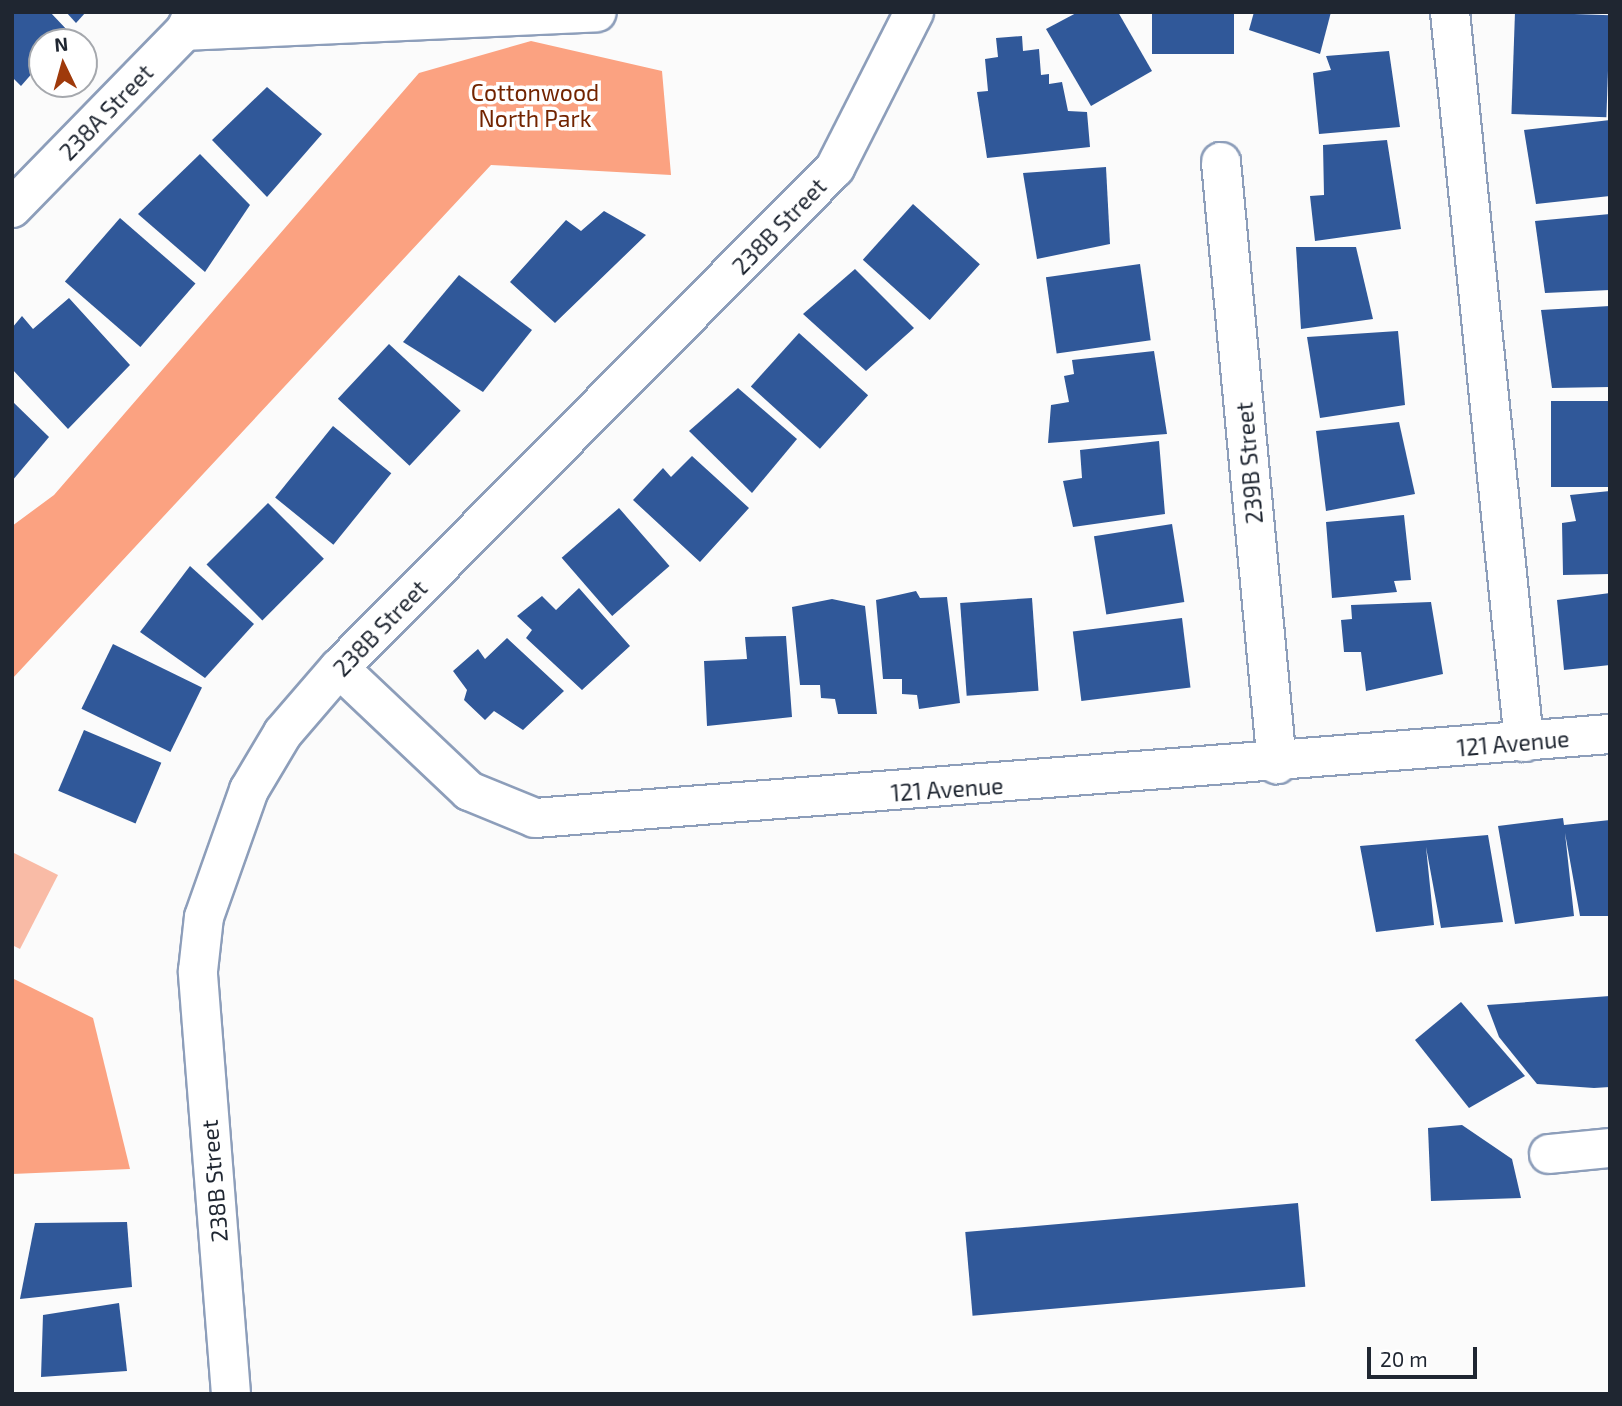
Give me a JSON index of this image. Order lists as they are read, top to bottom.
{
  "streets": {
    "street": [
      "238A Street",
      "238B Street",
      "239B Street",
      "121 Avenue"
    ]
  },
  "crossings": [
    ["238B Street", "121 Avenue"],
    ["239B Street", "121 Avenue"]
  ],
  "parks": ["Cottonwood North Park"],
  "scale_bar": "20 m",
  "north": "top"
}
